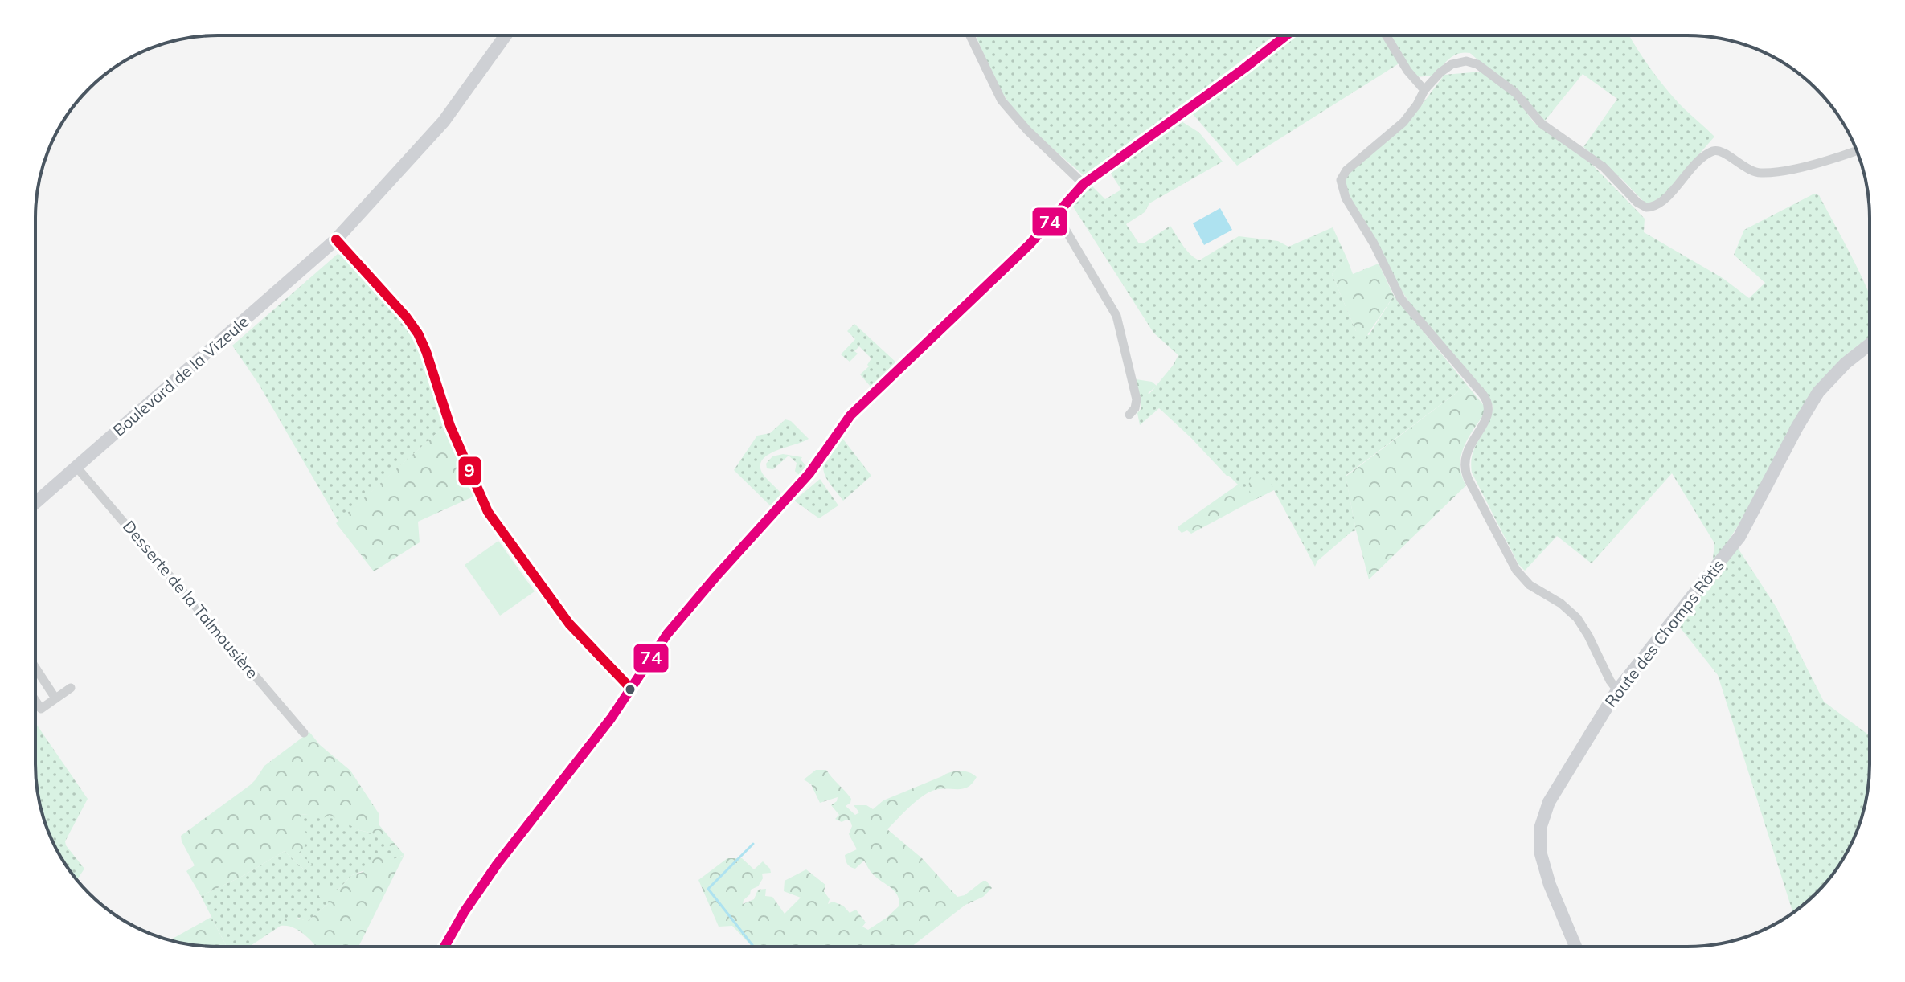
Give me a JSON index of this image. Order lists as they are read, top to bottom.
{
  "streets": {
    "street": ["Boulevard de la Vizeule", "Desserte de la Talmousière", "Route des Champs Rôtis"]
  },
  "crossings": [
    ["Boulevard de la Vizeule", "Desserte de la Talmousière"]
  ],
  "lines": ["transit line 74", "transit line 9"]
}
